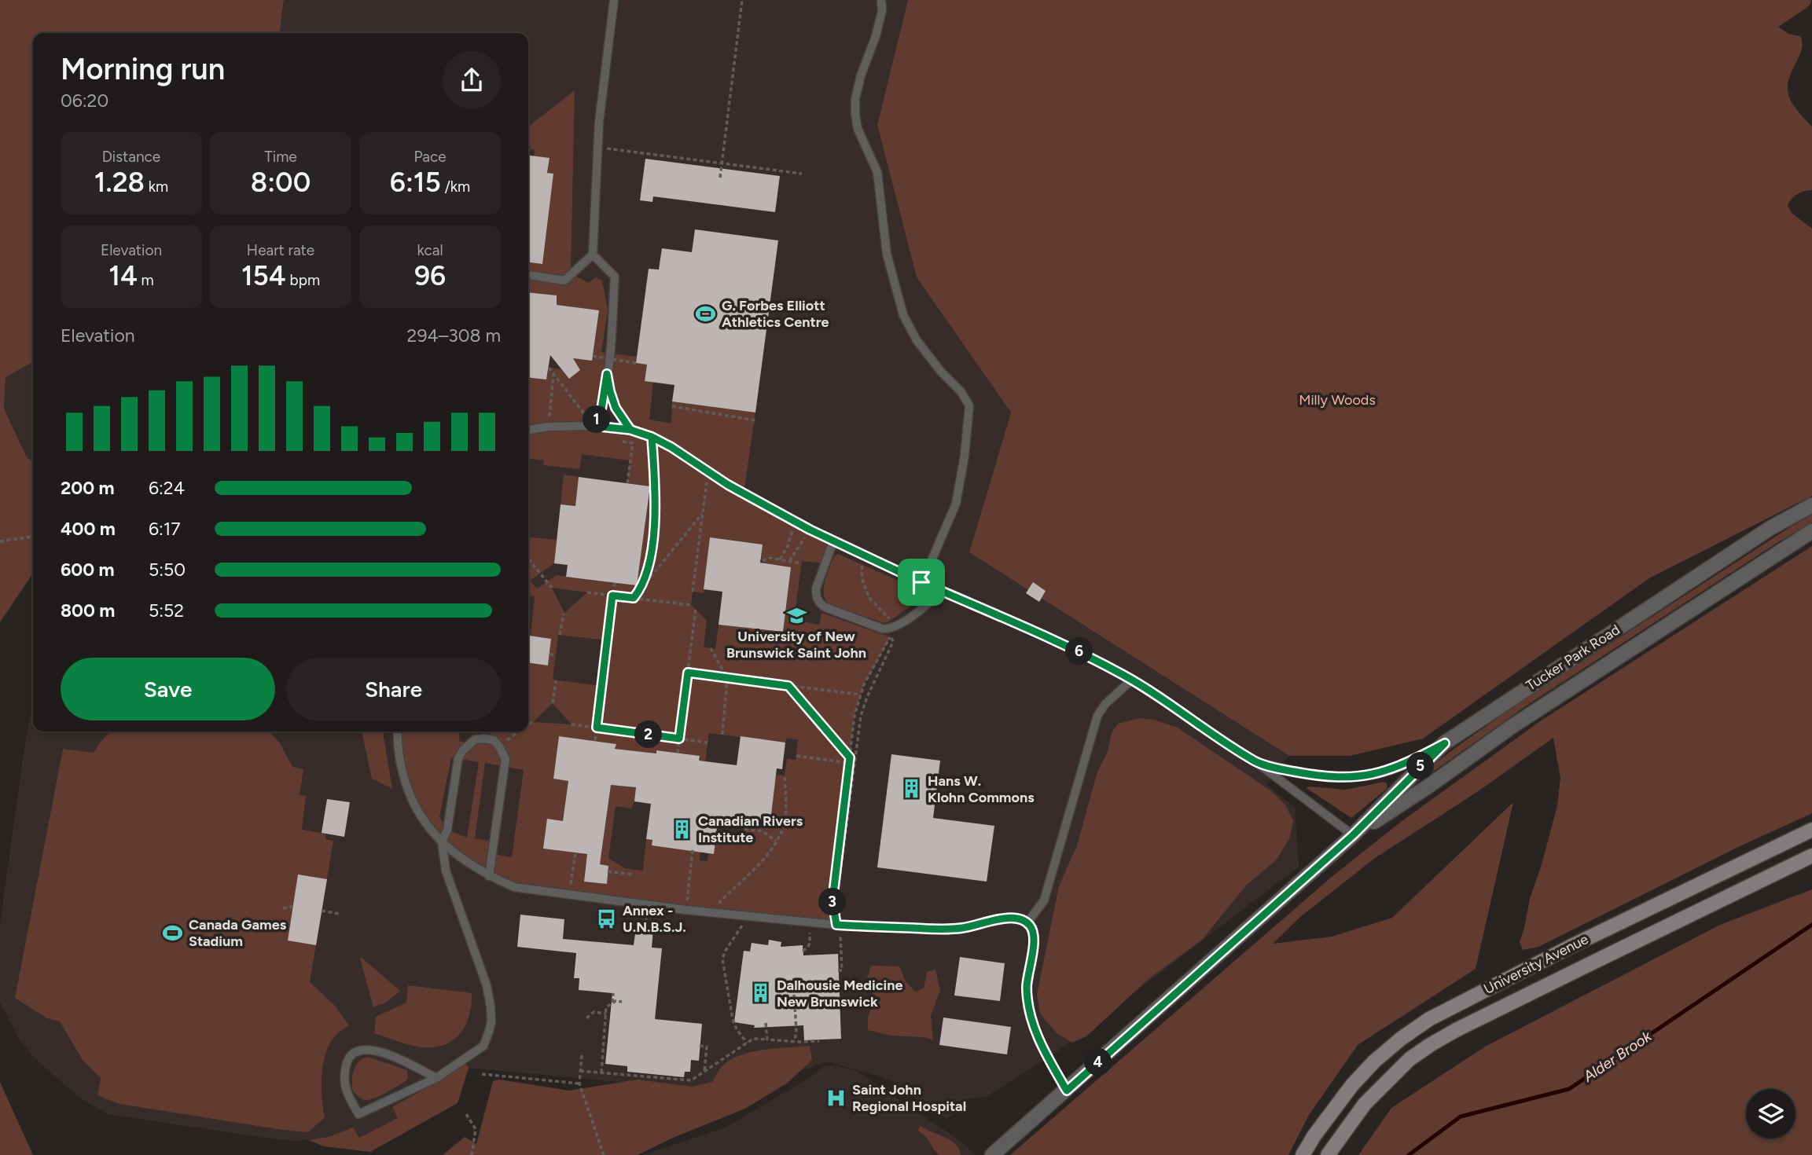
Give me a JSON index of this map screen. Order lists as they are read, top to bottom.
{
  "streets": {
    "main road": ["University Avenue"],
    "street": ["Tucker Park Road"]
  },
  "water": ["Alder Brook"],
  "parks": ["Milly Woods"],
  "places": {
    "sports": ["G. Forbes Elliott Athletics Centre", "Canada Games Stadium"],
    "school or university": ["University of New Brunswick Saint John"],
    "building": ["Hans W. Klohn Commons", "Canadian Rivers Institute", "Dalhousie Medicine New Brunswick"],
    "bus stop": ["Annex - U.N.B.S.J."],
    "hospital": ["Saint John Regional Hospital"]
  },
  "page": {
    "heading": ["Morning run", "06:20"],
    "stats": [
      ["Distance", "1.28 km"],
      ["Time", "8:00"],
      ["Pace", "6:15 /km"],
      ["Elevation", "14 m"],
      ["Heart rate", "154 bpm"],
      ["kcal", "96"]
    ],
    "chart": ["Elevation", "294–308 m"],
    "pins": [
      "1",
      "6",
      "2",
      "5",
      "3",
      "4"
    ],
    "list": [
      {
        "name": "200 m",
        "note": "6:24"
      },
      {
        "name": "400 m",
        "note": "6:17"
      },
      {
        "name": "600 m",
        "note": "5:50"
      },
      {
        "name": "800 m",
        "note": "5:52"
      }
    ],
    "buttons": ["Save", "Share"]
  }
}
